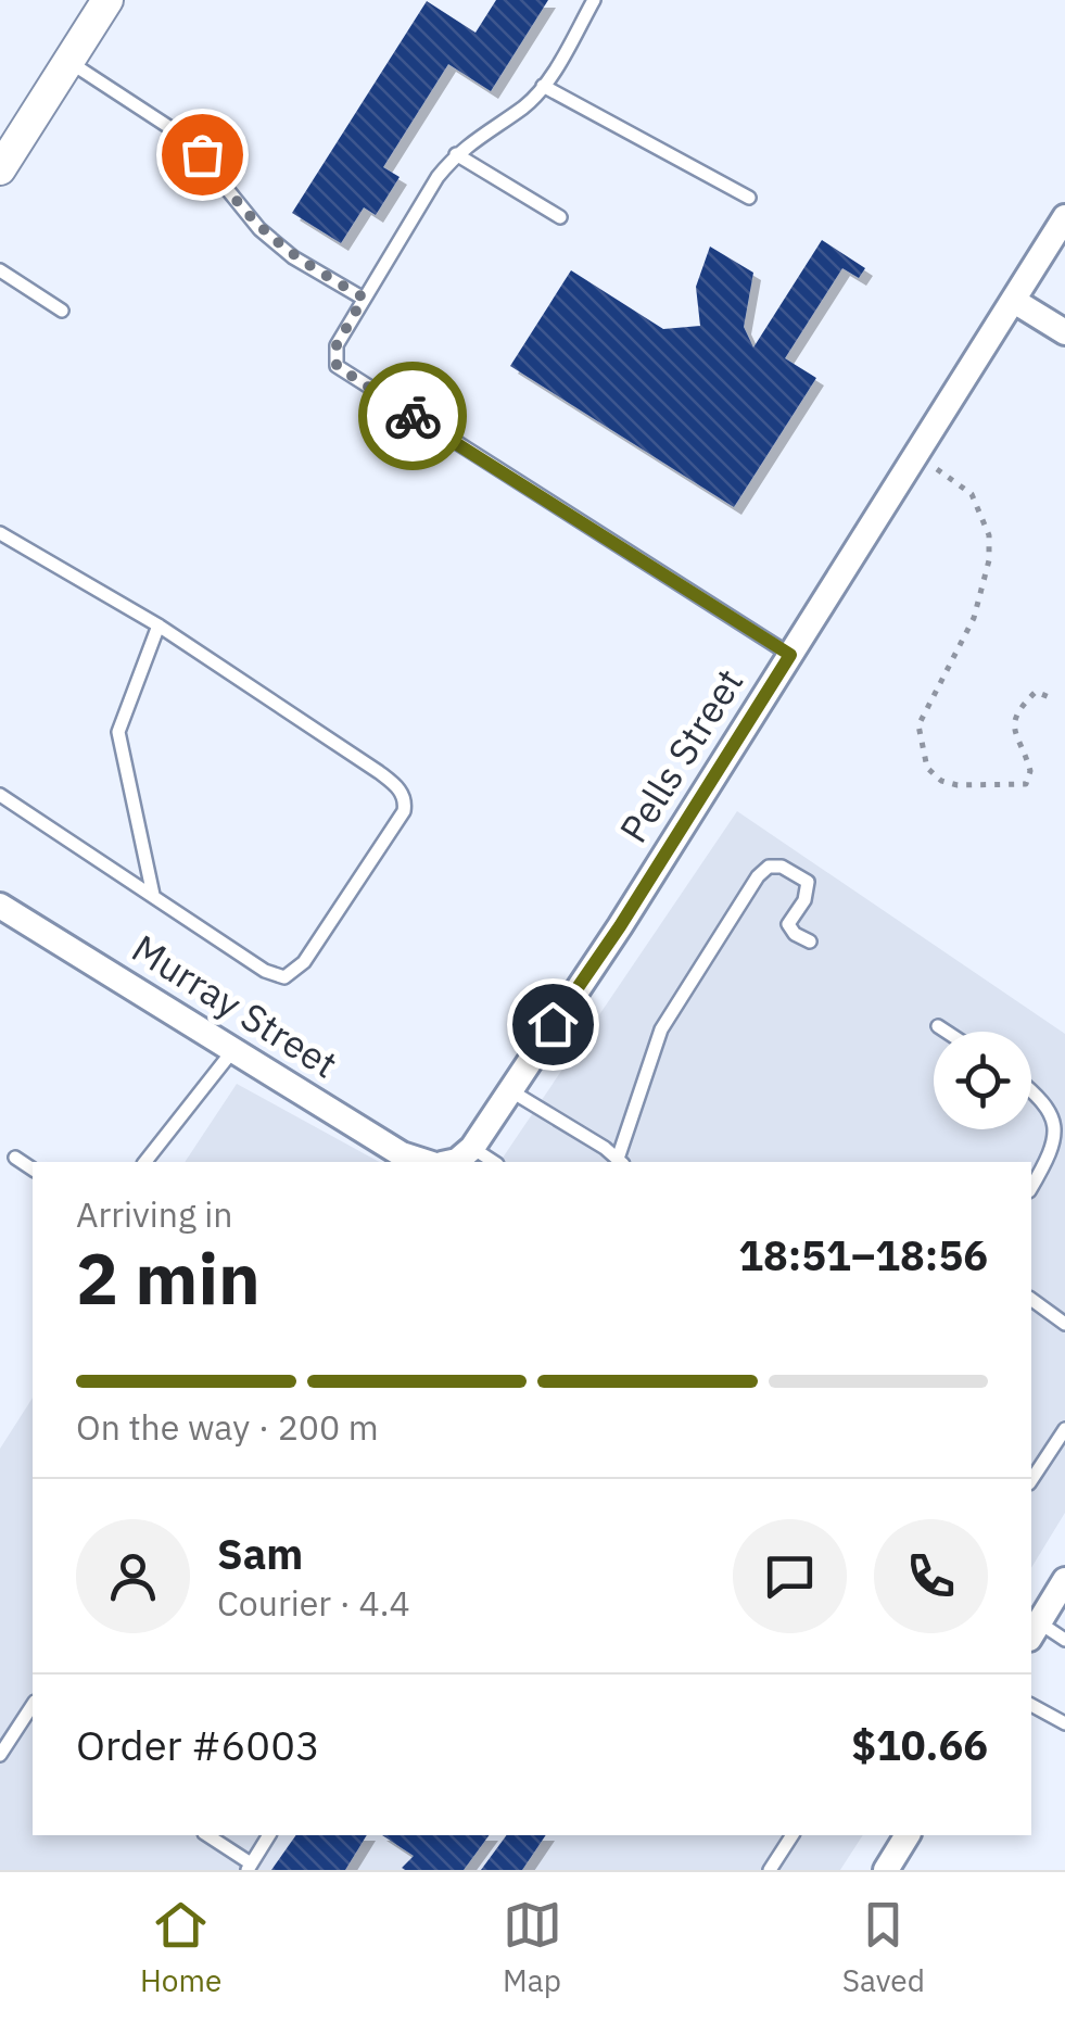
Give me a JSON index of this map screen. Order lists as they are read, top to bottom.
{
  "streets": {
    "street": ["Pells Street", "Murray Street"]
  },
  "crossings": [
    ["Pells Street", "Murray Street"]
  ],
  "page": {
    "heading": ["2 min", "Arriving in", "18:51–18:56"],
    "panel": [
      "Sam",
      "Courier · 4.4",
      "Order #6003",
      "$10.66"
    ],
    "bar": "On the way · 200 m",
    "tabs": ["Home", "Map", "Saved"]
  }
}
